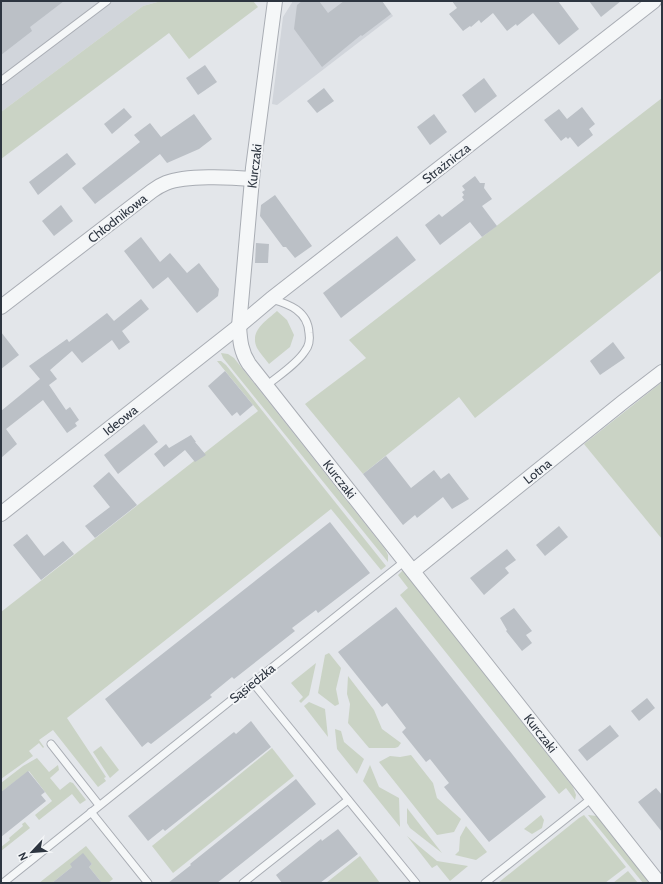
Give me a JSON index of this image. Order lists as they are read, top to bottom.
{
  "streets": {
    "street": [
      "Strażnicza",
      "Kurczaki",
      "Chłodnikowa",
      "Ideowa",
      "Lotna"
    ],
    "lane": ["Sąsiedzka"]
  },
  "crossings": [
    ["Strażnicza", "Kurczaki"],
    ["Strażnicza", "Ideowa"],
    ["Kurczaki", "Chłodnikowa"],
    ["Kurczaki", "Ideowa"],
    ["Kurczaki", "Lotna"],
    ["Kurczaki", "Sąsiedzka"],
    ["Lotna", "Sąsiedzka"]
  ],
  "north": "bottom left"
}
